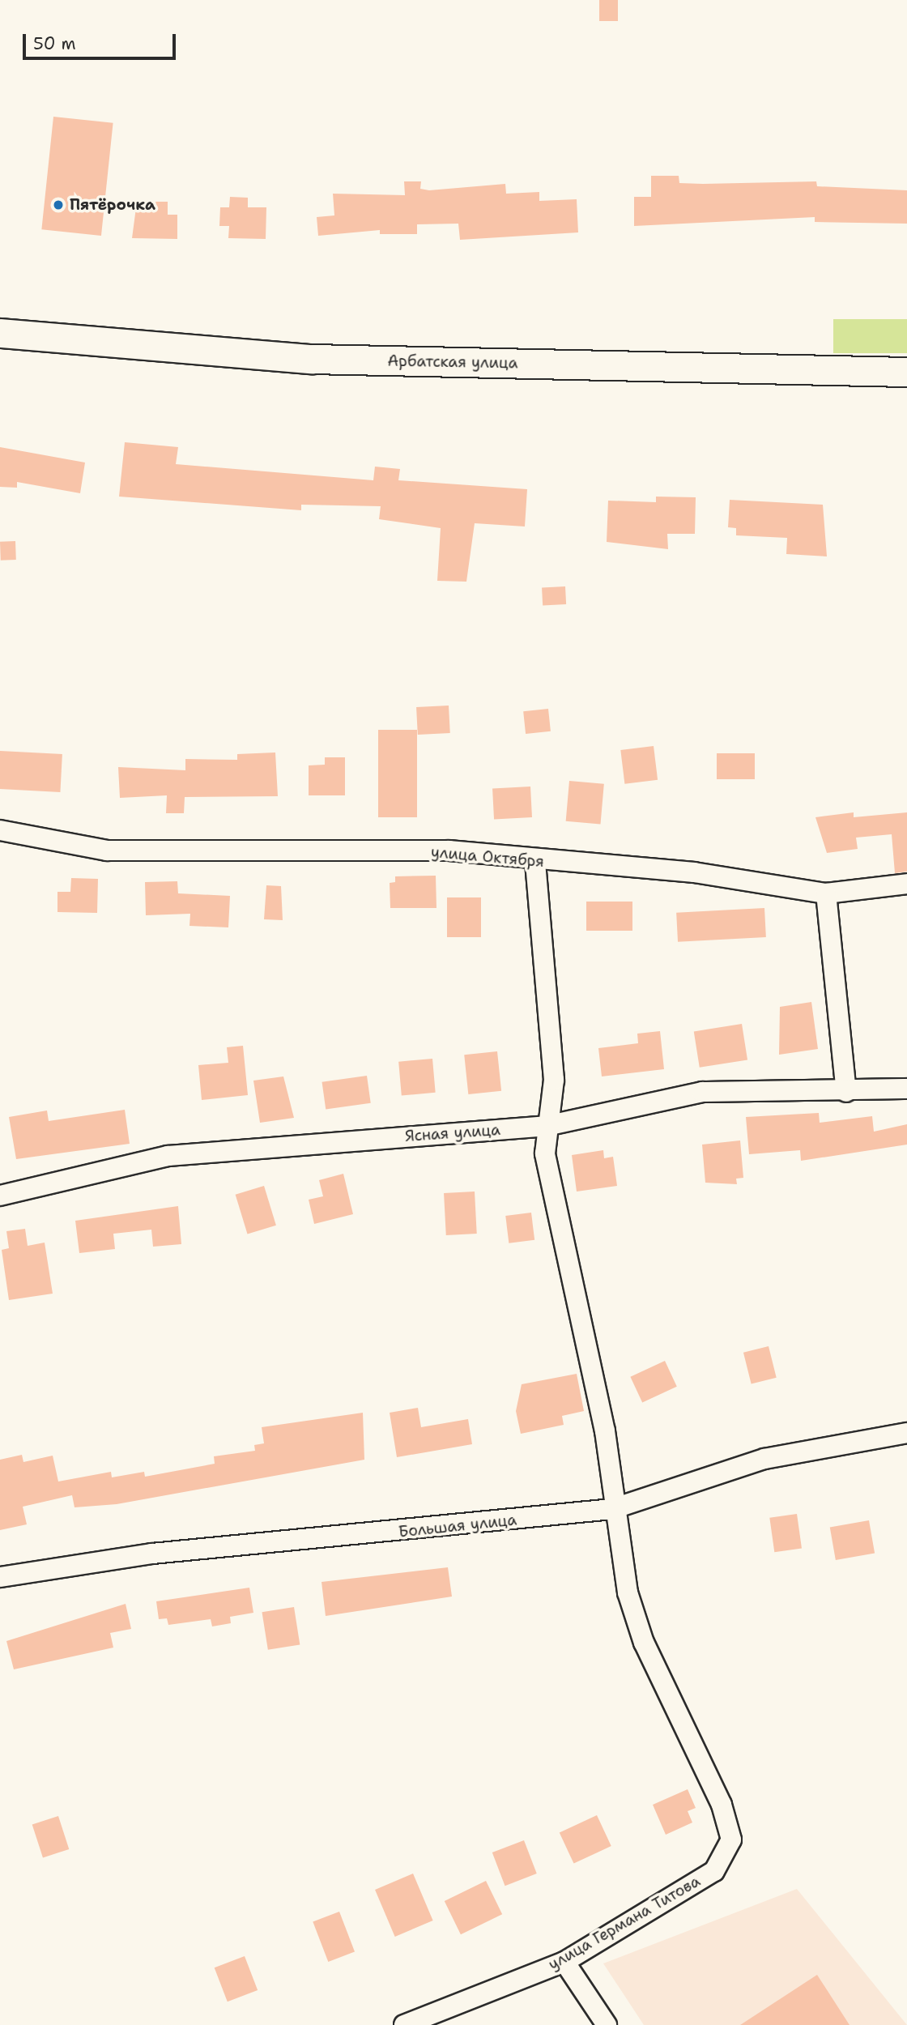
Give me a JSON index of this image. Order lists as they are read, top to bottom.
{
  "streets": {
    "main road": ["Арбатская улица"],
    "street": [
      "улица Октября",
      "Ясная улица",
      "Большая улица",
      "улица Германа Титова"
    ]
  },
  "crossings": [
    ["улица Октября", "улица Германа Титова"],
    ["Ясная улица", "улица Германа Титова"],
    ["Большая улица", "улица Германа Титова"]
  ],
  "places": ["Пятёрочка"],
  "scale_bar": "50 m"
}
